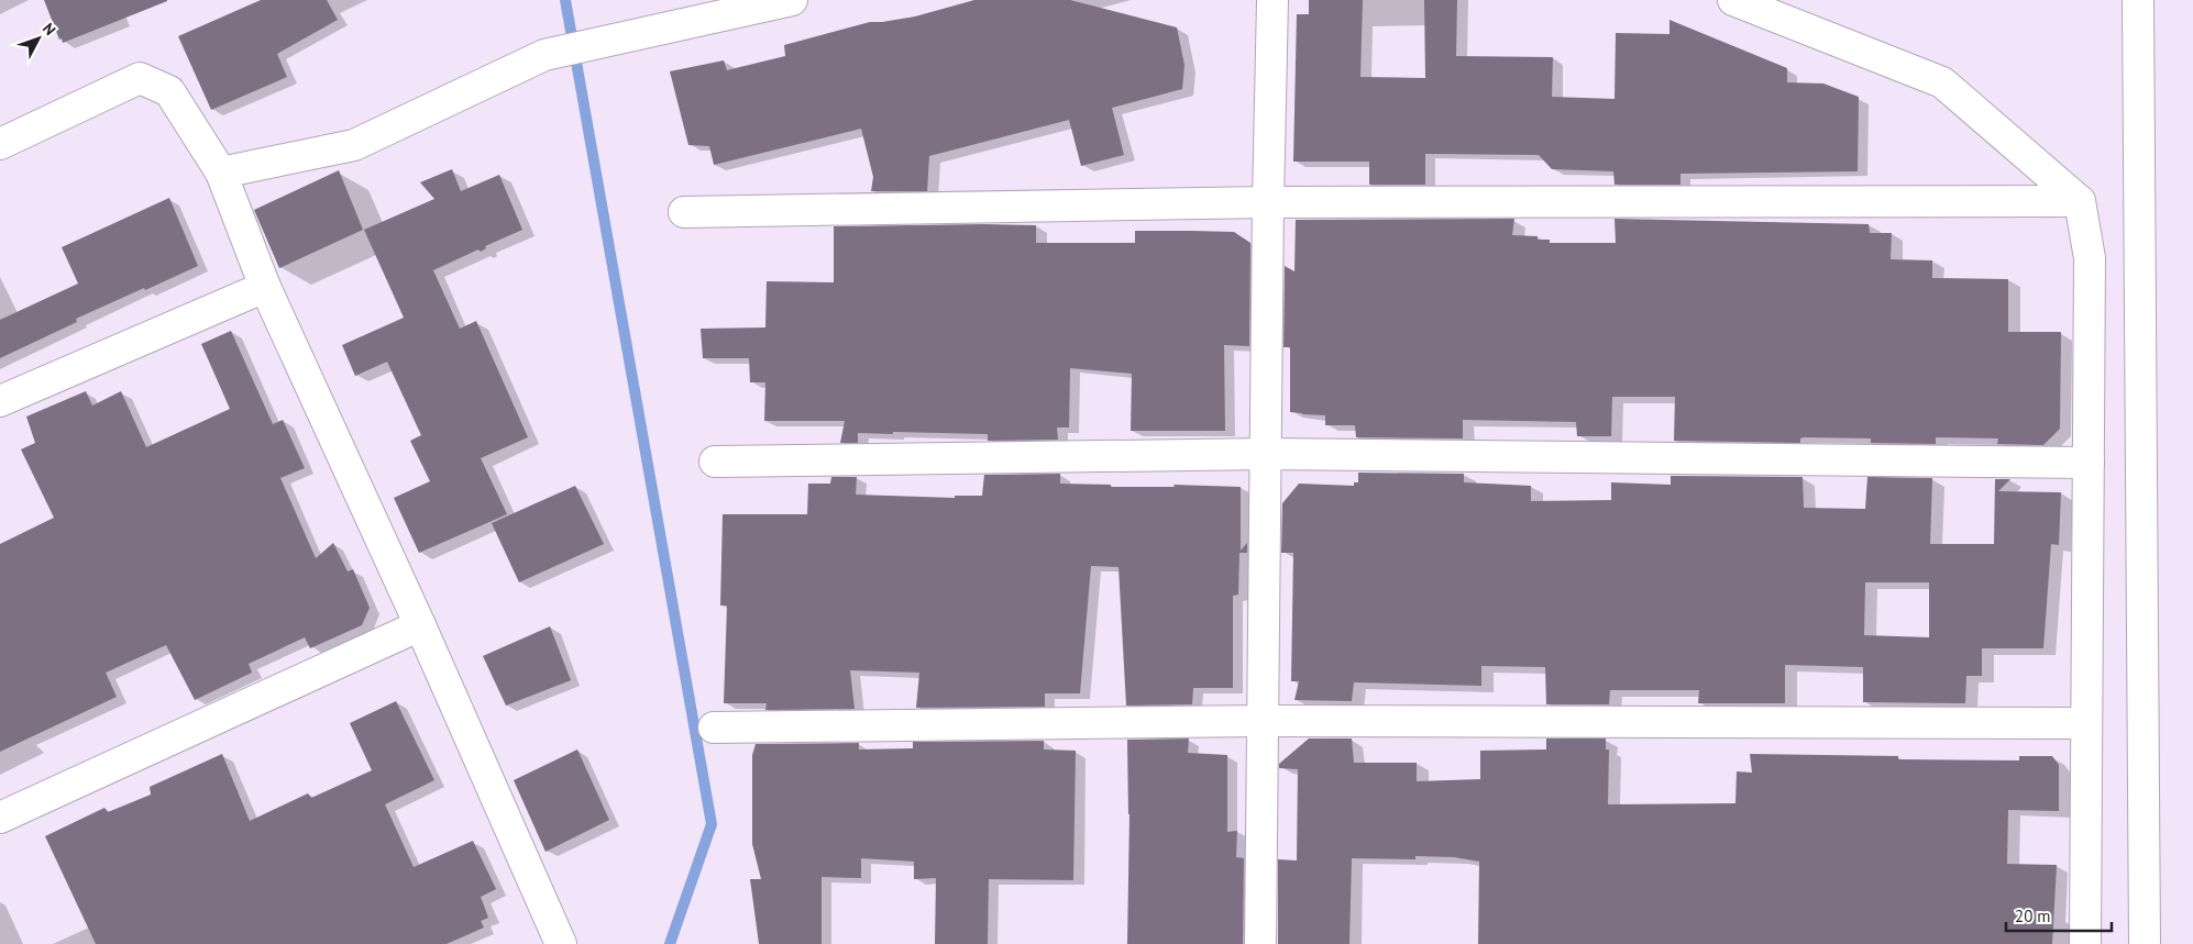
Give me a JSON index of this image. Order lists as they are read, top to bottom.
{
  "scale_bar": "20 m",
  "north": "top right"
}
